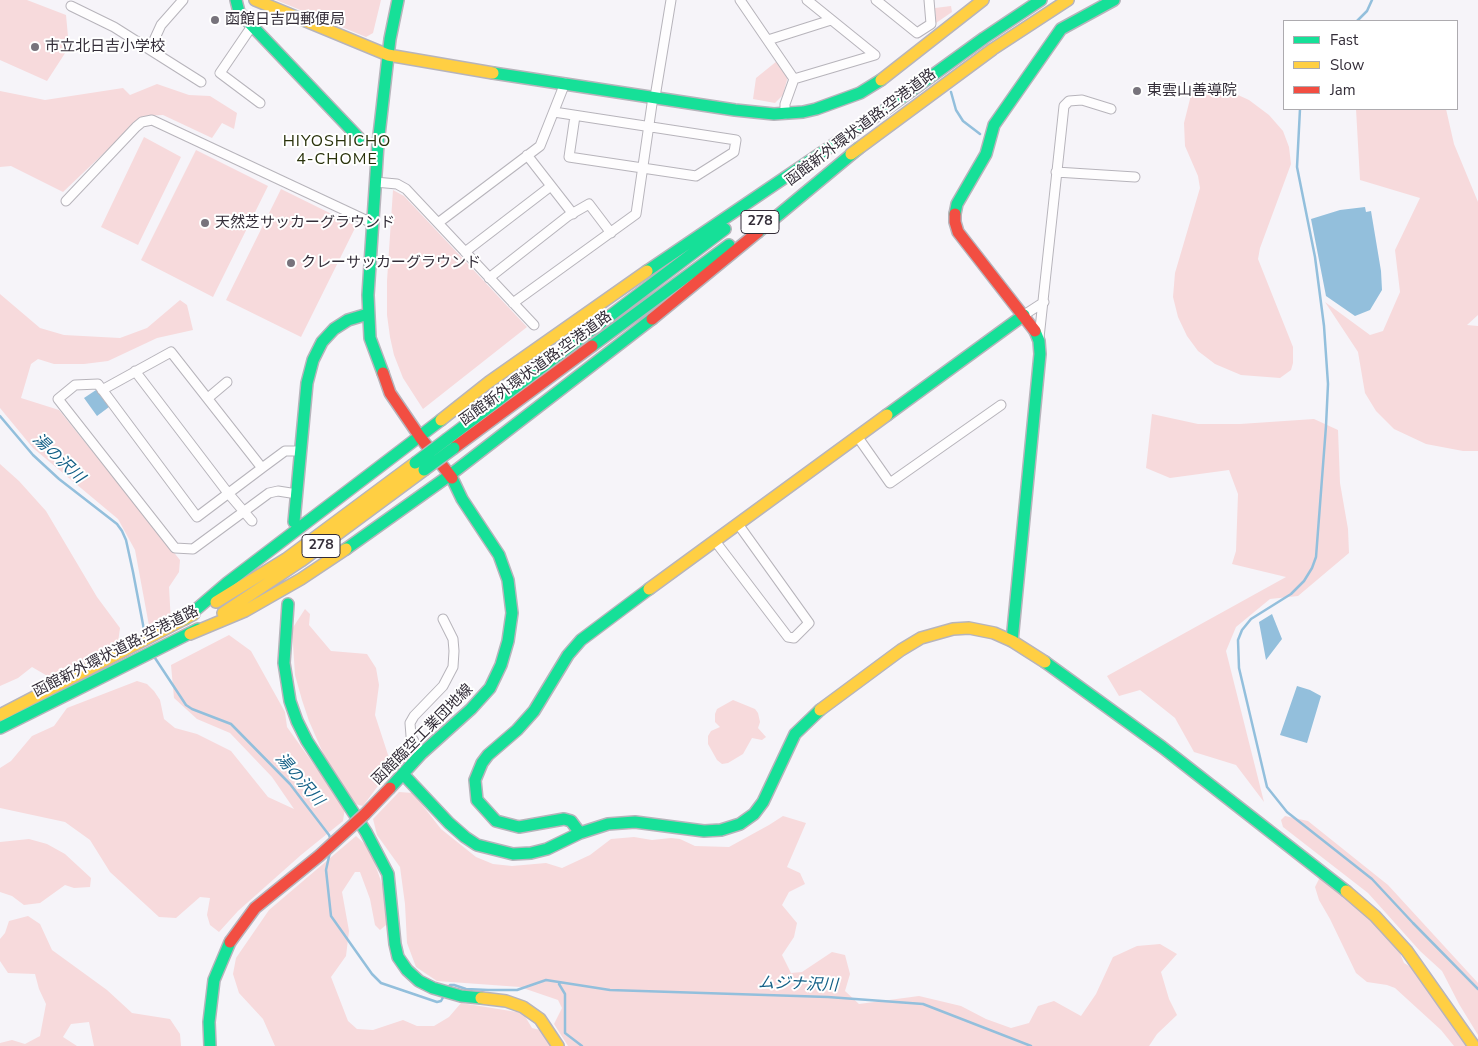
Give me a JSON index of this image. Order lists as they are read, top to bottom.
{
  "streets": {
    "main road": ["函館新外環状道路;空港道路", "278", "函館臨空工業団地線"]
  },
  "districts": ["HIYOSHICHO 4-CHOME"],
  "water": ["湯の沢川", "ムジナ沢川"],
  "places": [
    "函館日吉四郵便局",
    "市立北日吉小学校",
    "東雲山善導院",
    "天然芝サッカーグラウンド",
    "クレーサッカーグラウンド"
  ],
  "legend": ["Fast", "Slow", "Jam"]
}
